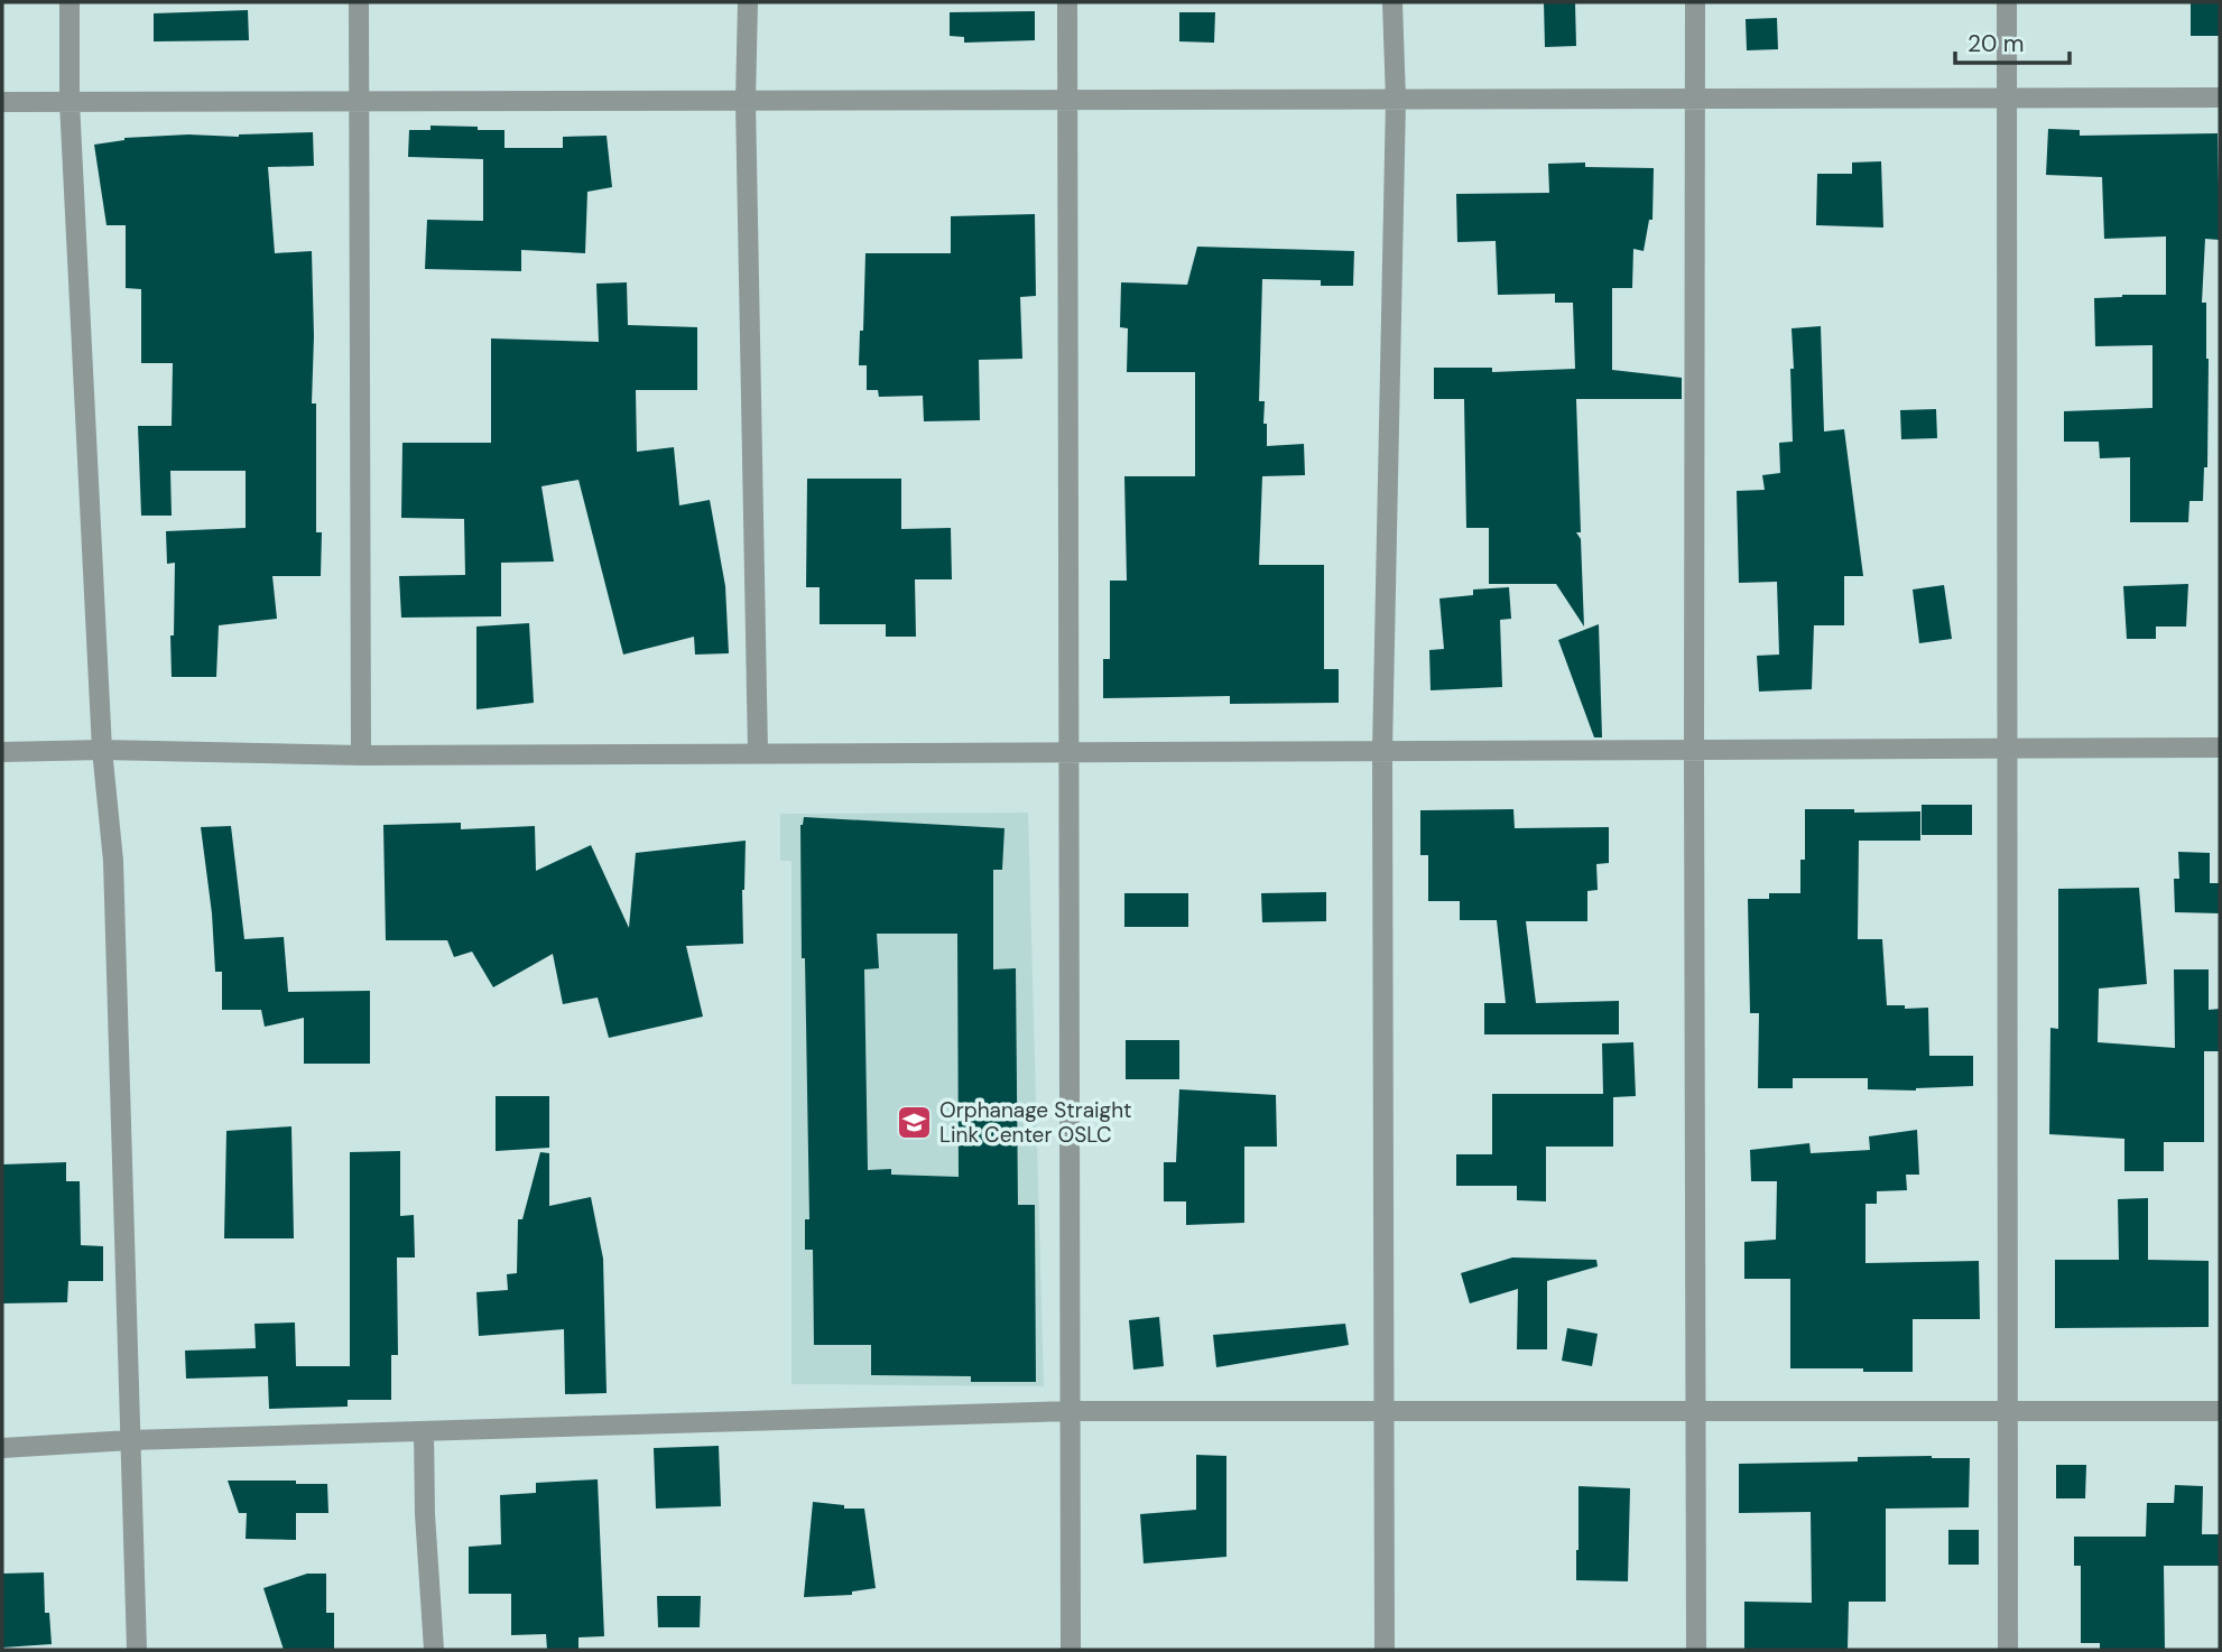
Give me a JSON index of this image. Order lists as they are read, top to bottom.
{
  "places": {
    "school or university": ["Orphanage Straight Link Center OSLC"]
  },
  "scale_bar": "20 m"
}
